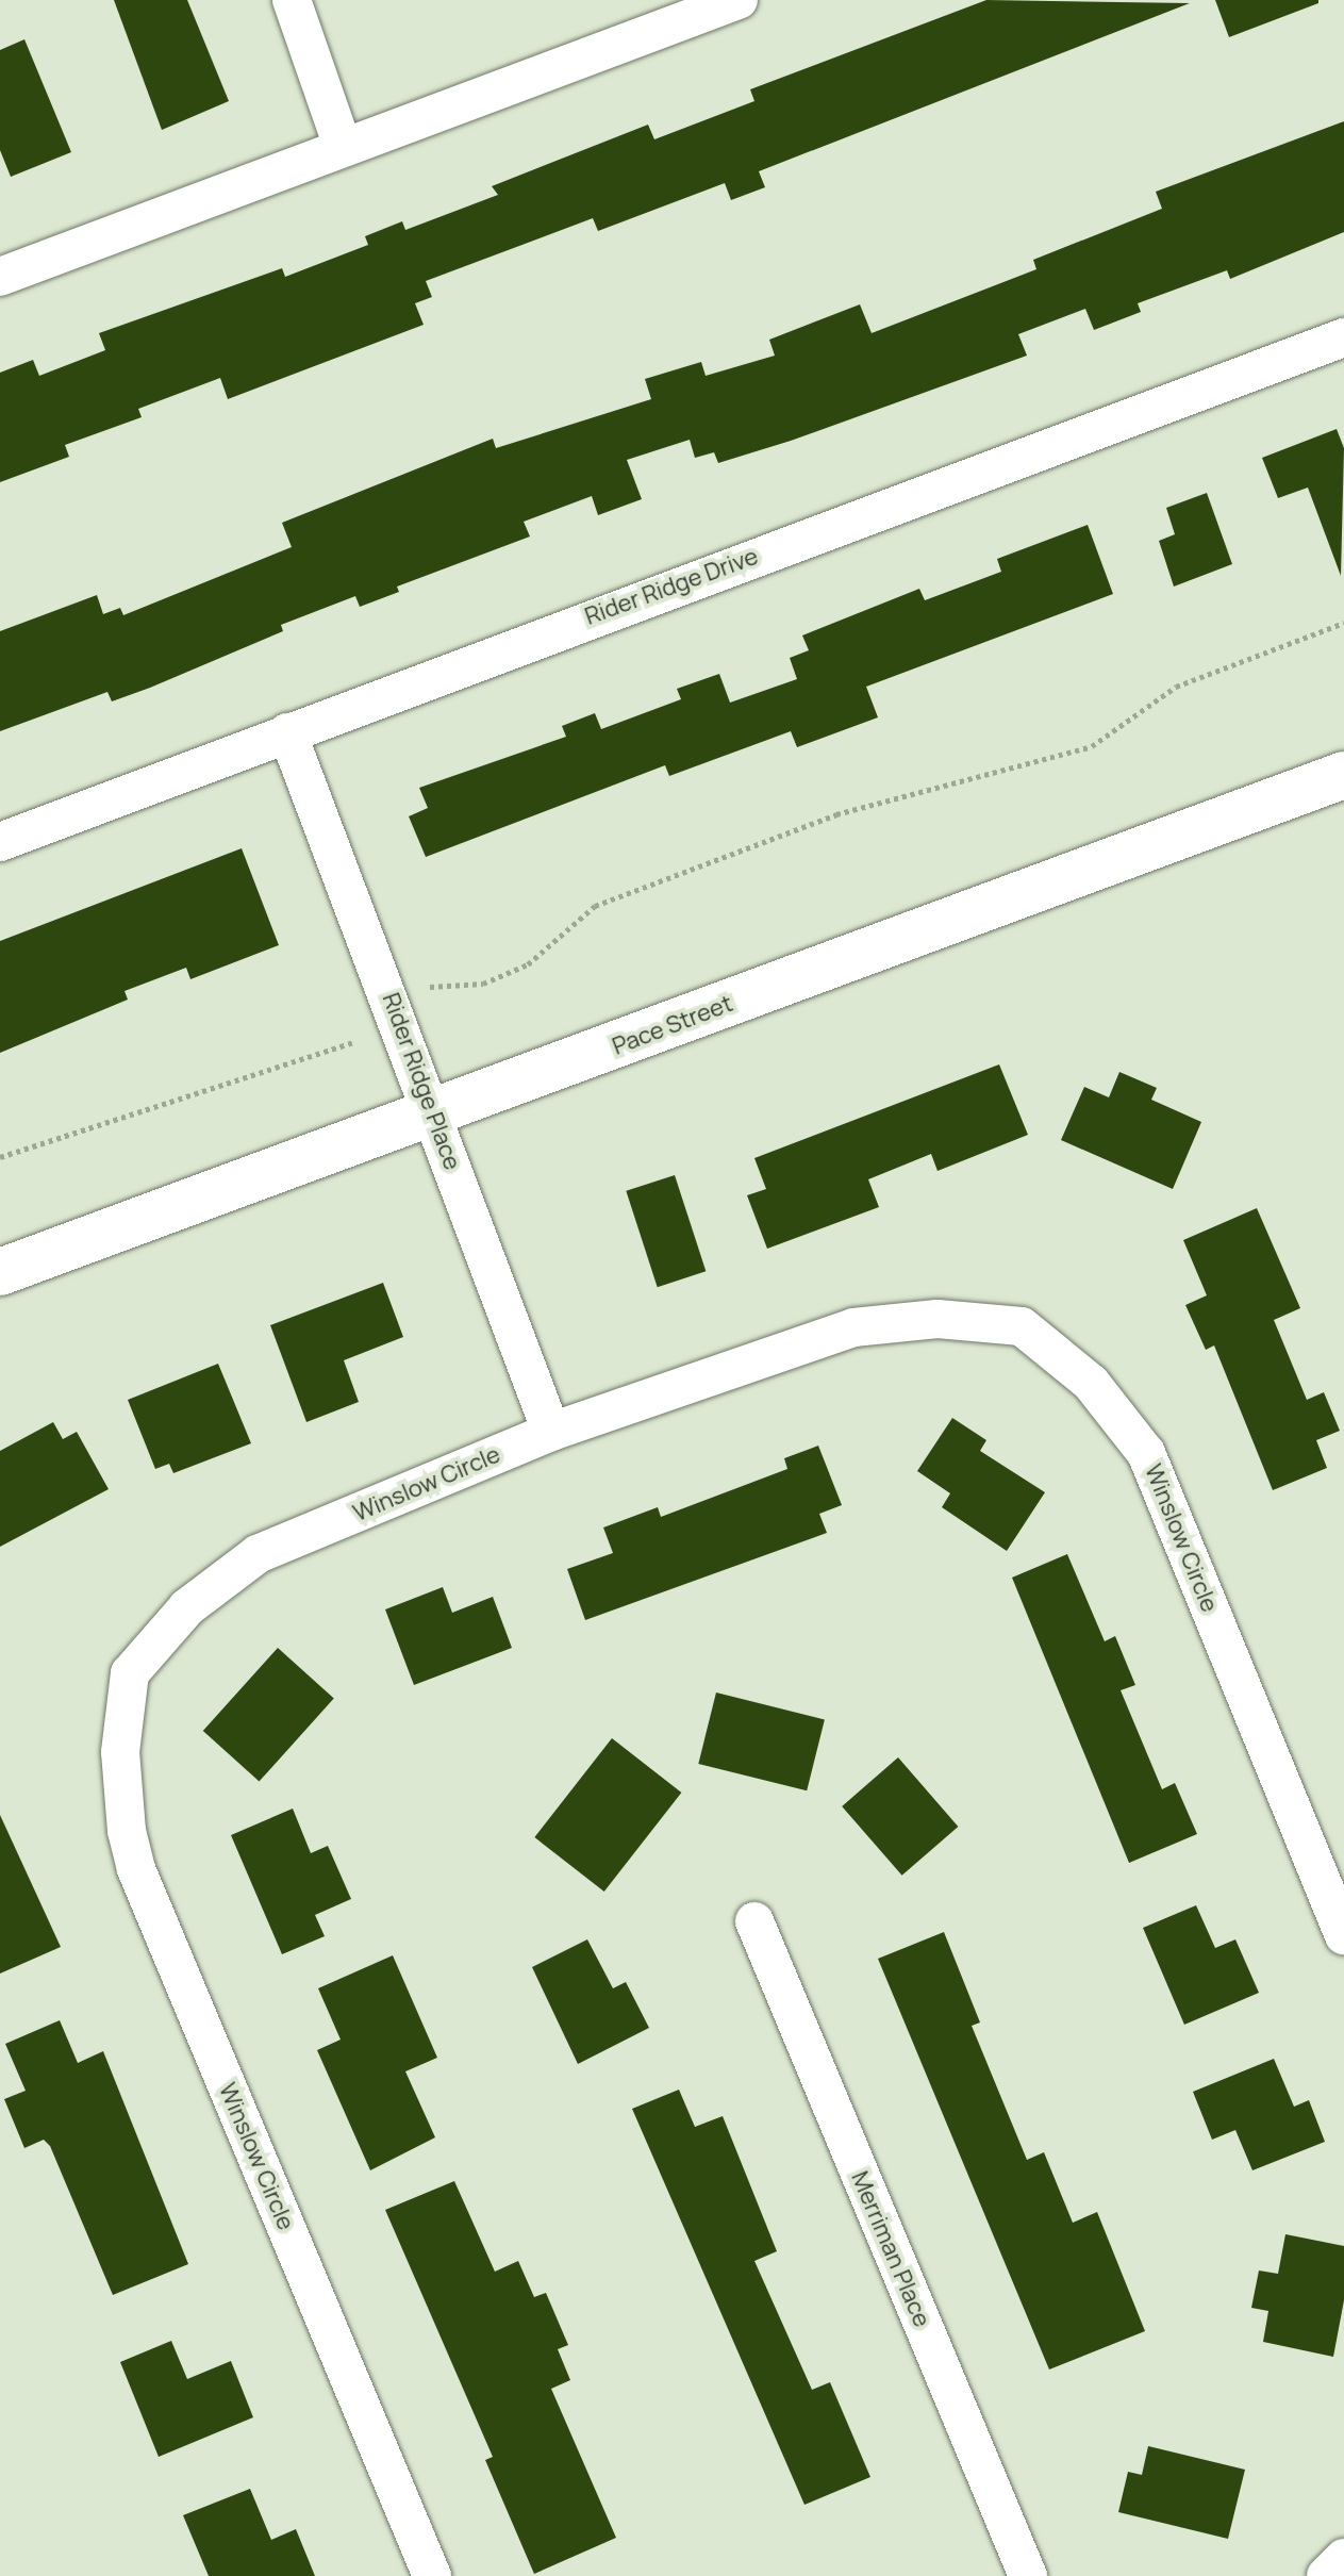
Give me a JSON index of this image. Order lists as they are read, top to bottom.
{
  "streets": {
    "main road": ["Pace Street"],
    "street": [
      "Rider Ridge Drive",
      "Rider Ridge Place",
      "Winslow Circle",
      "Merriman Place"
    ]
  },
  "crossings": [
    ["Rider Ridge Drive", "Rider Ridge Place"],
    ["Pace Street", "Rider Ridge Place"],
    ["Rider Ridge Place", "Winslow Circle"]
  ]
}
